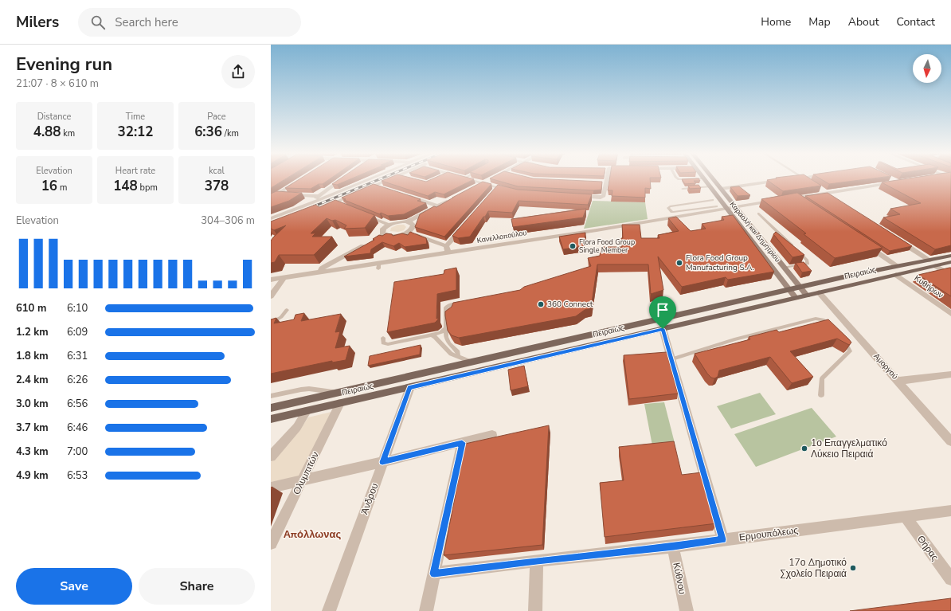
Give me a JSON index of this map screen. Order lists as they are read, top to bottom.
{
  "streets": {
    "main road": ["Καραολή και Δημητρίου", "Πειραιώς"],
    "street": [
      "Κανελλοπούλου",
      "Κυθήρων",
      "Αμοργού",
      "Ολυμπιτών",
      "Άνδρου",
      "Ερμουπόλεως",
      "Θήρας",
      "Κύθνου"
    ]
  },
  "crossings": [
    ["Καραολή και Δημητρίου", "Κανελλοπούλου"],
    ["Καραολή και Δημητρίου", "Πειραιώς"],
    ["Πειραιώς", "Κυθήρων"],
    ["Πειραιώς", "Αμοργού"],
    ["Πειραιώς", "Ολυμπιτών"],
    ["Πειραιώς", "Άνδρου"],
    ["Ερμουπόλεως", "Θήρας"],
    ["Ερμουπόλεως", "Κύθνου"]
  ],
  "districts": ["Απόλλωνας"],
  "places": [
    "Flora Food Group Single Member",
    "Flora Food Group Manufacturing S.A.",
    "360 Connect",
    "1ο Επαγγελματικό Λύκειο Πειραιά",
    "17ο Δημοτικό Σχολείο Πειραιά"
  ],
  "north": "bottom",
  "page": {
    "header": "Milers",
    "search": "Search here",
    "nav": [
      "Home",
      "Map",
      "About",
      "Contact"
    ],
    "heading": ["Evening run", "21:07 · 8 × 610 m"],
    "stats": [
      ["Distance", "4.88 km"],
      ["Time", "32:12"],
      ["Pace", "6:36 /km"],
      ["Elevation", "16 m"],
      ["Heart rate", "148 bpm"],
      ["kcal", "378"]
    ],
    "chart": ["Elevation", "304–306 m"],
    "list": [
      {
        "name": "610 m",
        "note": "6:10"
      },
      {
        "name": "1.2 km",
        "note": "6:09"
      },
      {
        "name": "1.8 km",
        "note": "6:31"
      },
      {
        "name": "2.4 km",
        "note": "6:26"
      },
      {
        "name": "3.0 km",
        "note": "6:56"
      },
      {
        "name": "3.7 km",
        "note": "6:46"
      },
      {
        "name": "4.3 km",
        "note": "7:00"
      },
      {
        "name": "4.9 km",
        "note": "6:53"
      }
    ],
    "buttons": ["Save", "Share"]
  }
}
